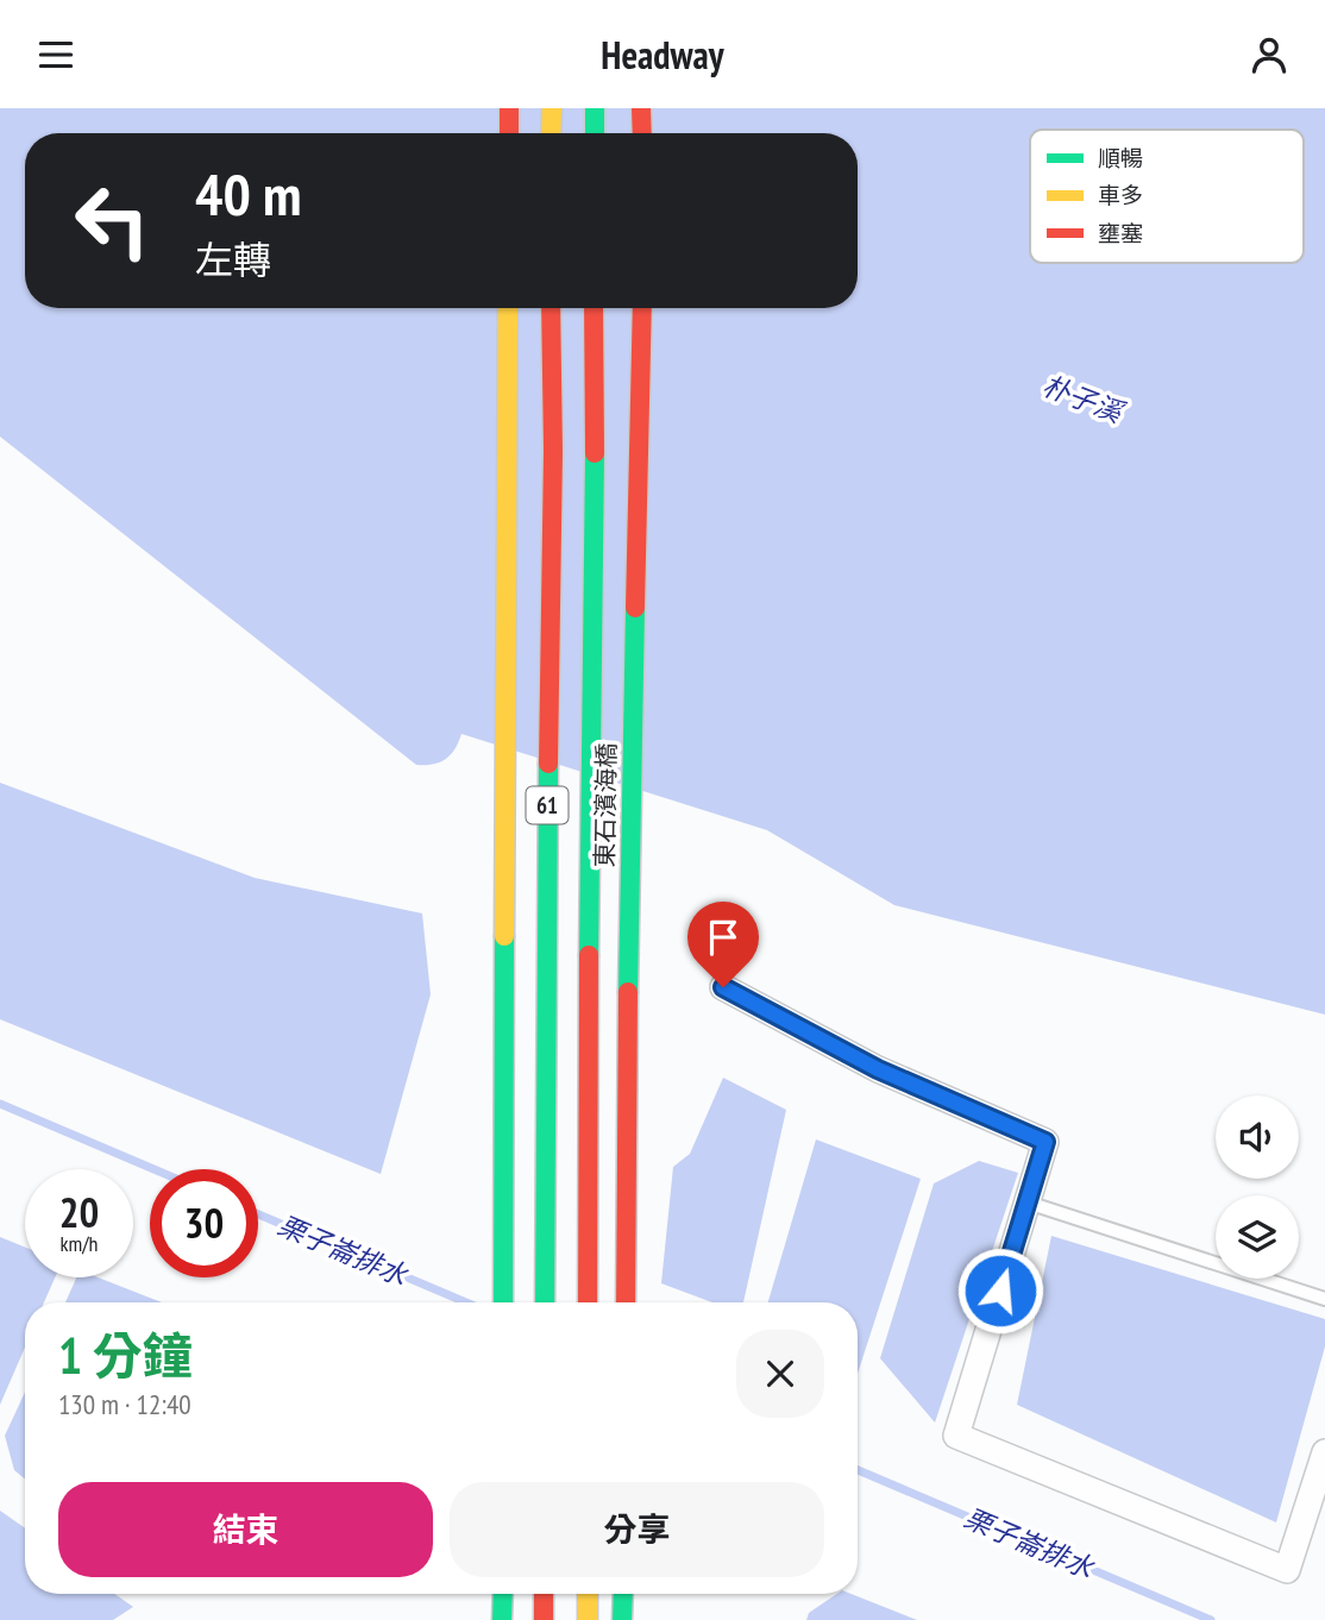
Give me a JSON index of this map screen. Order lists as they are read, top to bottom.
{
  "streets": {
    "main road": ["61", "東石濱海橋"]
  },
  "water": ["朴子溪", "栗子崙排水"],
  "legend": ["順暢", "車多", "壅塞"],
  "page": {
    "header": "Headway",
    "turn": ["40 m", "左轉"],
    "speed": "20 km/h",
    "limit": "30",
    "heading": ["1 分鐘", "130 m · 12:40"],
    "buttons": ["結束", "分享"]
  }
}
